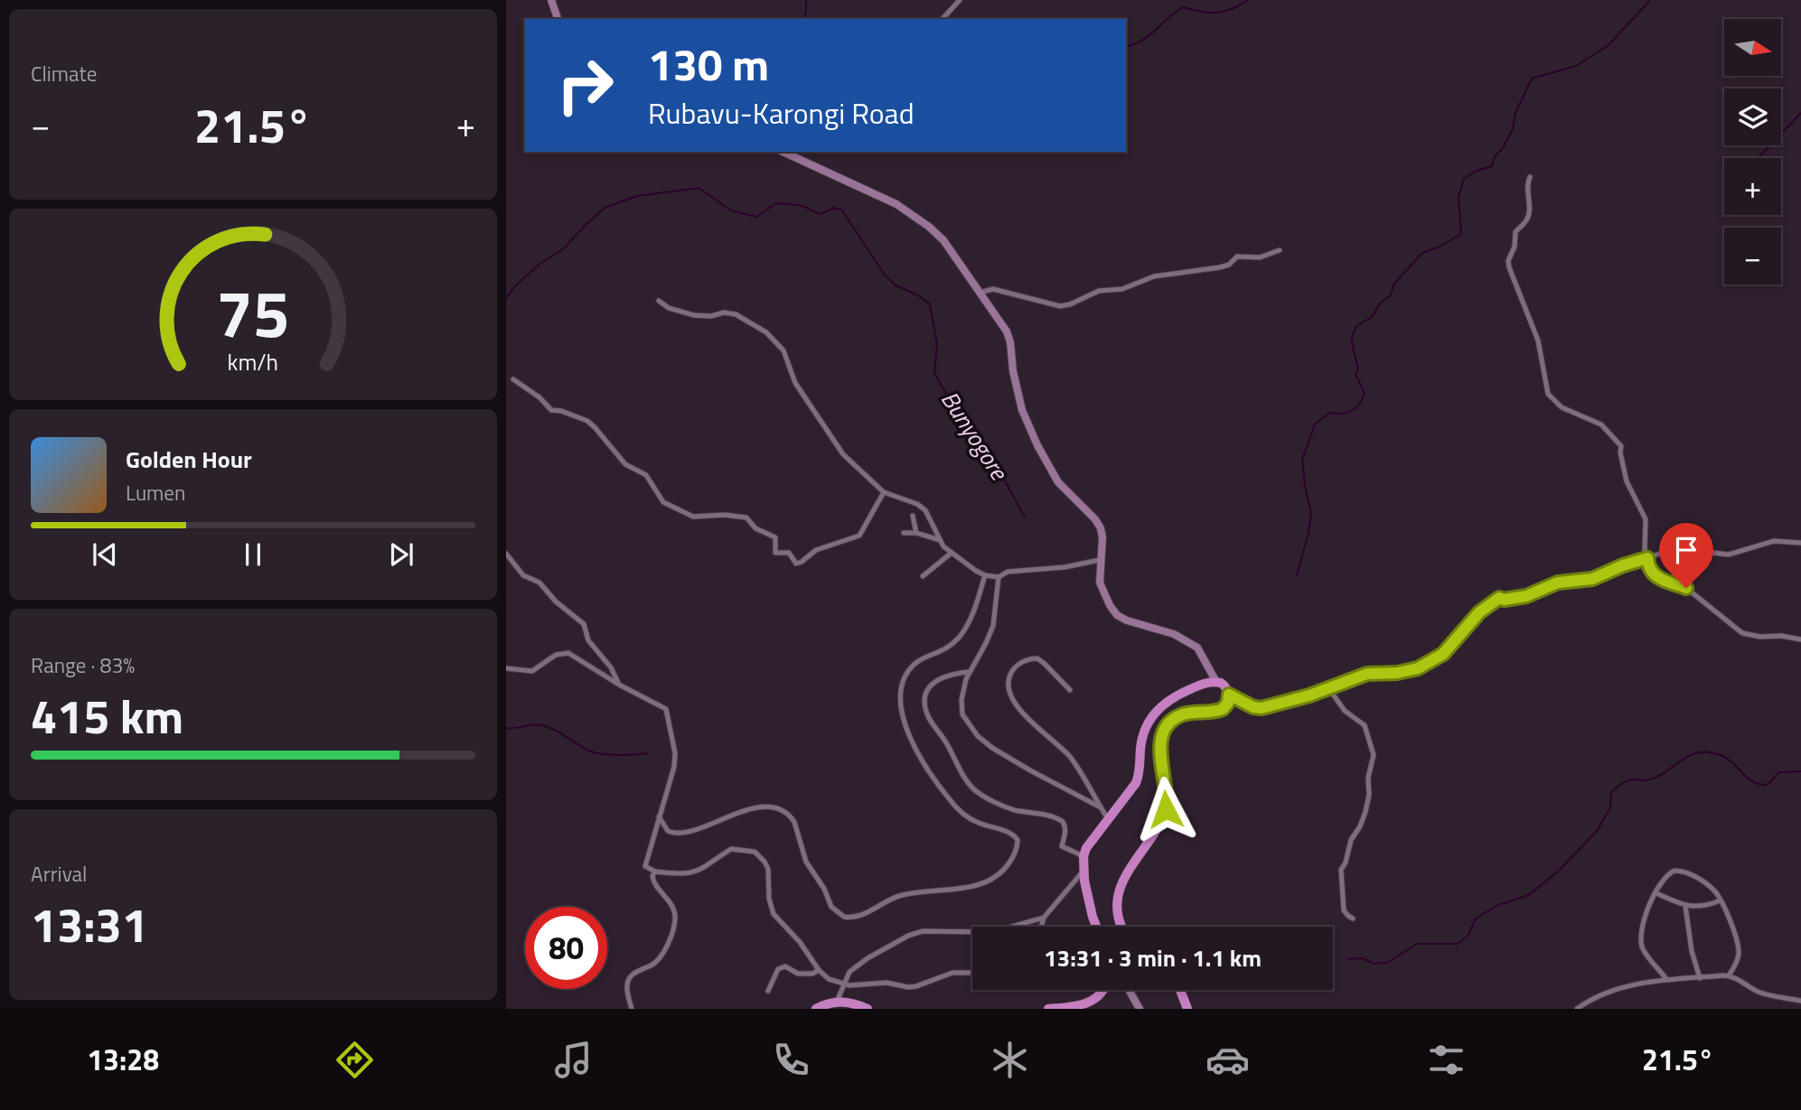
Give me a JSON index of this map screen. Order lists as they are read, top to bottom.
{
  "water": ["Bunyogore"],
  "north": "right",
  "page": {
    "tile": [
      "Climate",
      ["Range · 83%", "415 km"],
      ["Arrival", "13:31"]
    ],
    "map_buttons": ["+", "−"],
    "turn": ["130 m", "Rubavu-Karongi Road"],
    "heat": ["−", "21.5°", "+"],
    "song": ["Golden Hour", "Lumen"],
    "limit": "80",
    "trip": "13:31 · 3 min · 1.1 km",
    "tabs": ["13:28", "21.5°"],
    "gauge": ["75", "km/h"]
  }
}
